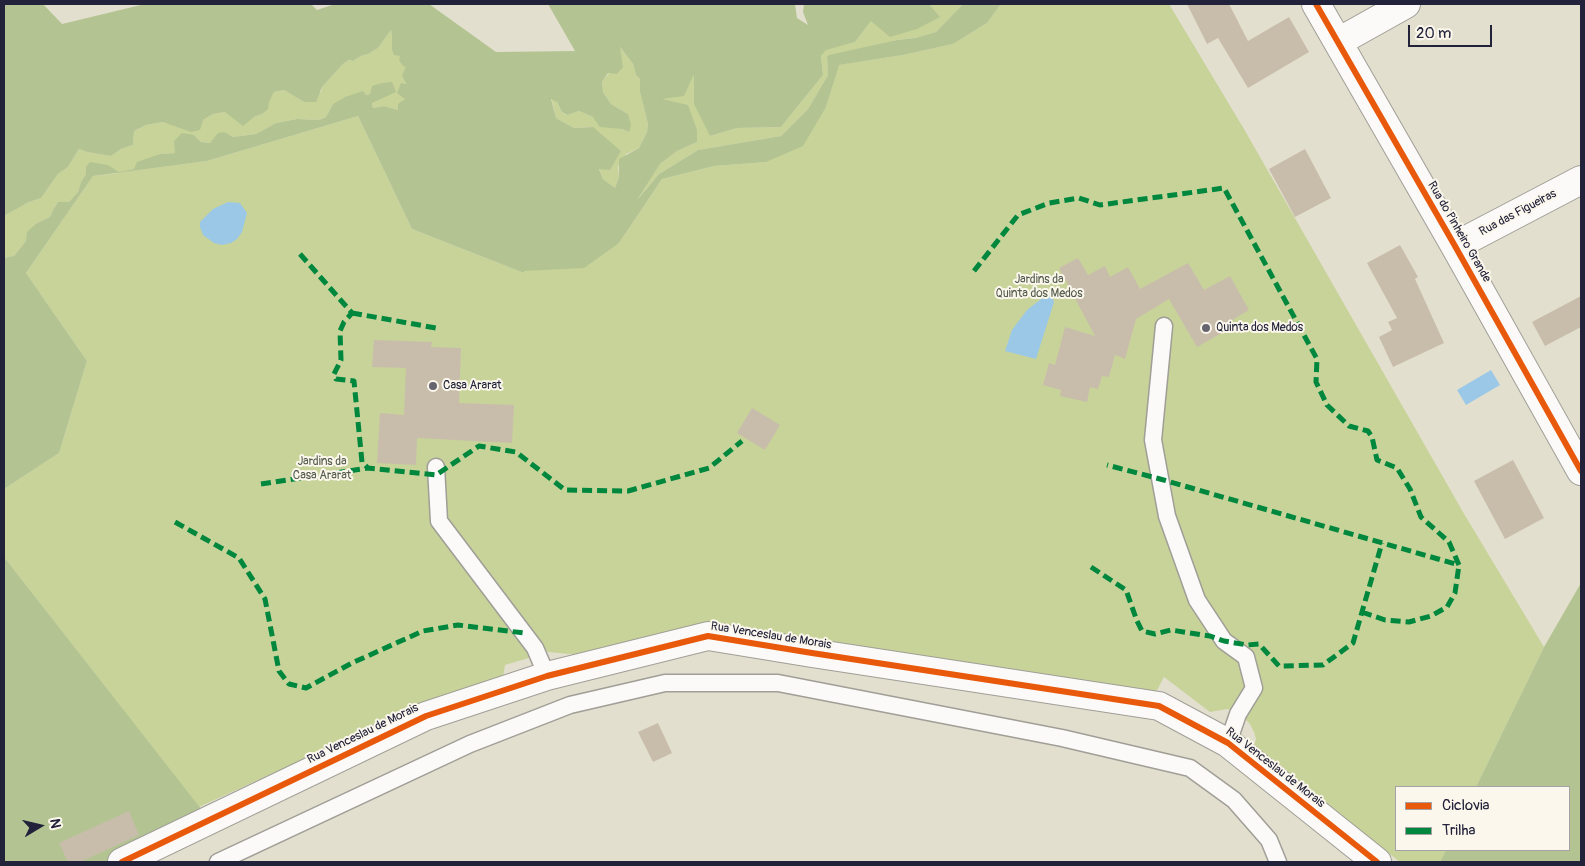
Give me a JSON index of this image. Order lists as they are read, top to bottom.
{
  "streets": {
    "street": ["Rua das Figueiras", "Rua do Pinheiro Grande", "Rua Venceslau de Morais"]
  },
  "crossings": [
    ["Rua das Figueiras", "Rua do Pinheiro Grande"]
  ],
  "parks": ["Jardins da Quinta dos Medos", "Jardins da Casa Ararat"],
  "places": ["Quinta dos Medos", "Casa Ararat"],
  "legend": ["Ciclovia", "Trilha"],
  "scale_bar": "20 m",
  "north": "right"
}
